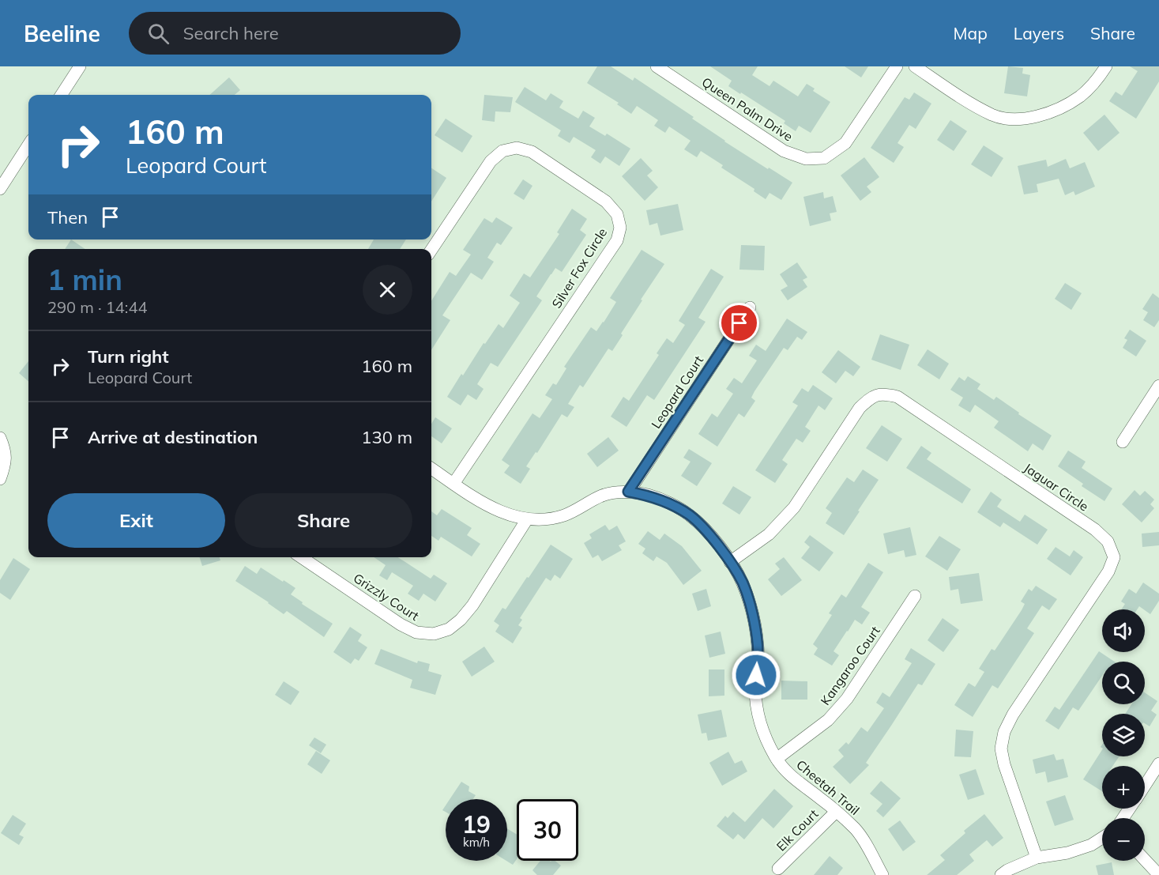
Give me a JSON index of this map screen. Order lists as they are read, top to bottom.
{
  "streets": {
    "street": [
      "Queen Palm Drive",
      "Silver Fox Circle",
      "Leopard Court",
      "Jaguar Circle",
      "Grizzly Court",
      "Kangaroo Court",
      "Cheetah Trail",
      "Elk Court"
    ]
  },
  "crossings": [
    ["Silver Fox Circle", "Cheetah Trail"],
    ["Leopard Court", "Cheetah Trail"],
    ["Jaguar Circle", "Cheetah Trail"],
    ["Grizzly Court", "Cheetah Trail"],
    ["Kangaroo Court", "Cheetah Trail"],
    ["Cheetah Trail", "Elk Court"]
  ],
  "page": {
    "header": "Beeline",
    "search": "Search here",
    "nav": ["Map", "Layers", "Share"],
    "turn": ["160 m", "Leopard Court"],
    "then": "Then",
    "heading": ["1 min", "290 m · 14:44"],
    "list": [
      {
        "name": "Turn right",
        "note": "Leopard Court",
        "value": "160 m"
      },
      {
        "name": "Arrive at destination",
        "value": "130 m"
      }
    ],
    "buttons": ["Exit", "Share"],
    "map_buttons": ["+", "−"],
    "speed": "19 km/h",
    "limit": "30"
  }
}
